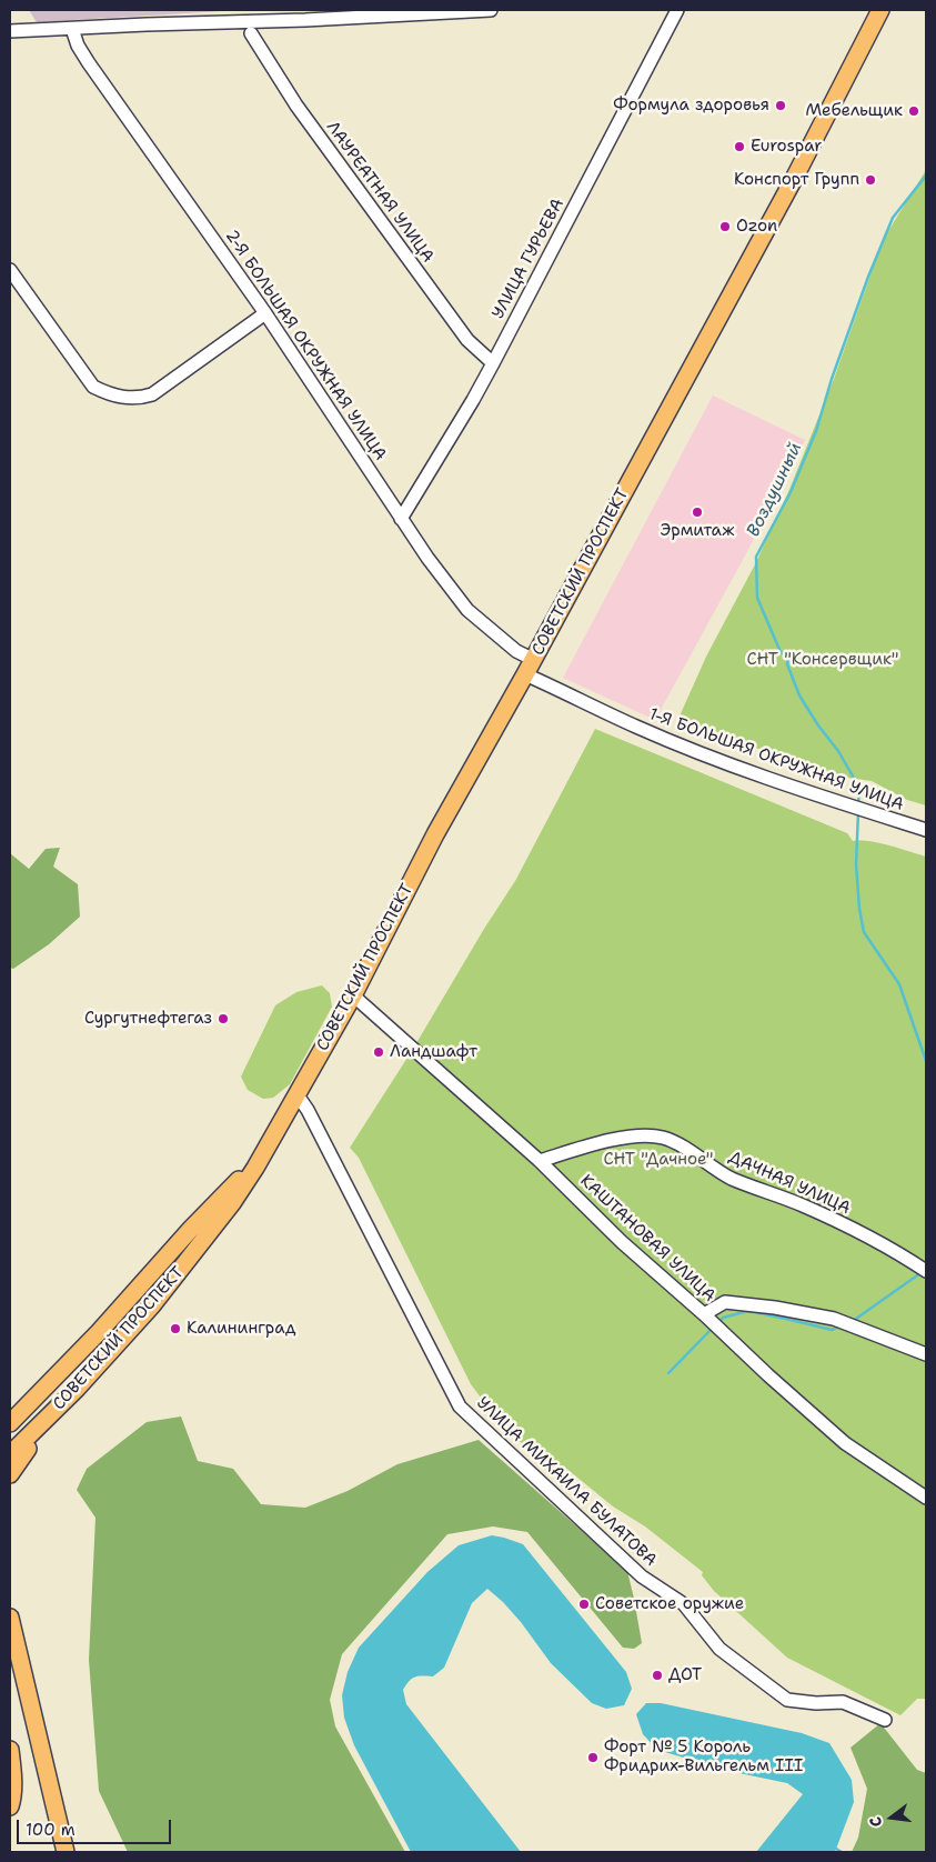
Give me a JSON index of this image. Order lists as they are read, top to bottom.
{
  "streets": {
    "main road": ["СОВЕТСКИЙ ПРОСПЕКТ"],
    "street": [
      "ЛАУРЕАТНАЯ УЛИЦА",
      "УЛИЦА ГУРЬЕВА",
      "2-Я БОЛЬШАЯ ОКРУЖНАЯ УЛИЦА",
      "1-Я БОЛЬШАЯ ОКРУЖНАЯ УЛИЦА",
      "ДАЧНАЯ УЛИЦА",
      "КАШТАНОВАЯ УЛИЦА",
      "УЛИЦА МИХАИЛА БУЛАТОВА"
    ]
  },
  "crossings": [
    ["ЛАУРЕАТНАЯ УЛИЦА", "УЛИЦА ГУРЬЕВА"],
    ["УЛИЦА ГУРЬЕВА", "2-Я БОЛЬШАЯ ОКРУЖНАЯ УЛИЦА"],
    ["2-Я БОЛЬШАЯ ОКРУЖНАЯ УЛИЦА", "СОВЕТСКИЙ ПРОСПЕКТ"],
    ["2-Я БОЛЬШАЯ ОКРУЖНАЯ УЛИЦА", "1-Я БОЛЬШАЯ ОКРУЖНАЯ УЛИЦА"],
    ["СОВЕТСКИЙ ПРОСПЕКТ", "1-Я БОЛЬШАЯ ОКРУЖНАЯ УЛИЦА"],
    ["СОВЕТСКИЙ ПРОСПЕКТ", "КАШТАНОВАЯ УЛИЦА"],
    ["СОВЕТСКИЙ ПРОСПЕКТ", "УЛИЦА МИХАИЛА БУЛАТОВА"],
    ["ДАЧНАЯ УЛИЦА", "КАШТАНОВАЯ УЛИЦА"]
  ],
  "water": ["Воздушный"],
  "parks": ["СНТ \"Консервщик\"", "СНТ \"Дачное\""],
  "places": [
    "Формула здоровья",
    "Мебельщик",
    "Eurospar",
    "Конспорт Групп",
    "Ozon",
    "Эрмитаж",
    "Сургутнефтегаз",
    "Ландшафт",
    "Калининград",
    "Советское оружие",
    "ДОТ",
    "Форт № 5 Король Фридрих-Вильгельм III"
  ],
  "scale_bar": "100 m",
  "north": "left"
}
